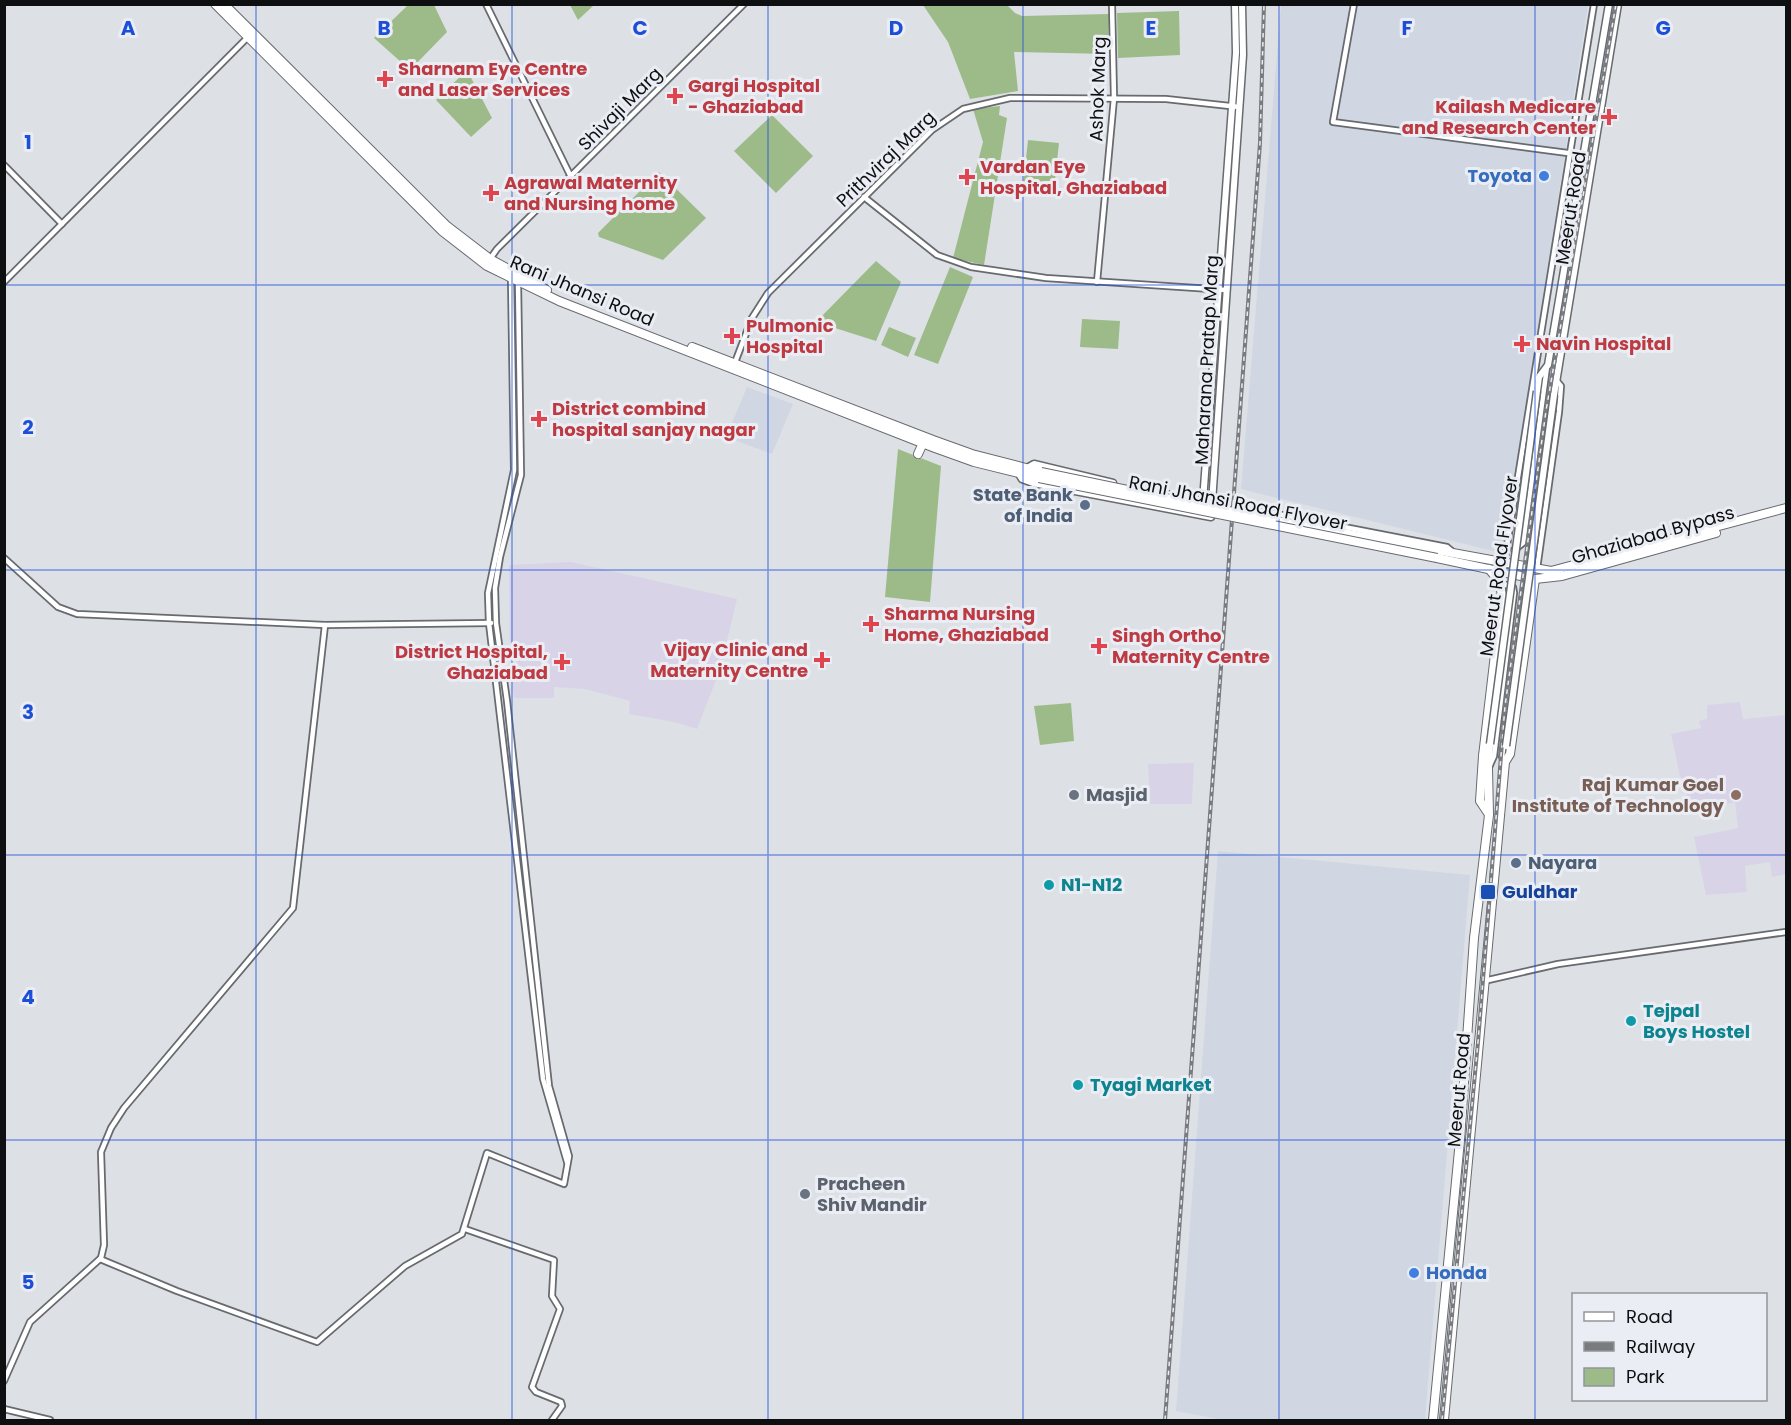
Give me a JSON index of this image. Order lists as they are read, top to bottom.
{
  "streets": {
    "highway": [
      "Meerut Road",
      "Rani Jhansi Road",
      "Rani Jhansi Road Flyover",
      "Ghaziabad Bypass"
    ],
    "main road": ["Maharana Pratap Marg", "Meerut Road Flyover"],
    "street": ["Ashok Marg", "Shivaji Marg", "Prithviraj Marg"]
  },
  "crossings": [
    ["Ashok Marg", "Prithviraj Marg"],
    ["Shivaji Marg", "Rani Jhansi Road"],
    ["Prithviraj Marg", "Rani Jhansi Road"],
    ["Prithviraj Marg", "Maharana Pratap Marg"],
    ["Meerut Road", "Ghaziabad Bypass"],
    ["Meerut Road", "Meerut Road Flyover"],
    ["Rani Jhansi Road", "Rani Jhansi Road Flyover"],
    ["Rani Jhansi Road Flyover", "Ghaziabad Bypass"]
  ],
  "places": {
    "health": [
      "Sharnam Eye Centre and Laser Services",
      "Gargi Hospital - Ghaziabad",
      "Kailash Medicare and Research Center",
      "Vardan Eye Hospital, Ghaziabad",
      "Agrawal Maternity and Nursing home",
      "Pulmonic Hospital",
      "Navin Hospital",
      "District combind hospital sanjay nagar",
      "Sharma Nursing Home, Ghaziabad",
      "Singh Ortho Maternity Centre",
      "Vijay Clinic and Maternity Centre",
      "District Hospital, Ghaziabad"
    ],
    "other": [
      "Toyota",
      "State Bank of India",
      "Masjid",
      "Raj Kumar Goel Institute of Technology",
      "Nayara",
      "N1-N12",
      "Tejpal Boys Hostel",
      "Tyagi Market",
      "Pracheen Shiv Mandir",
      "Honda"
    ],
    "transit": ["Guldhar"]
  },
  "legend": ["Road", "Railway", "Park"],
  "grid": {
    "columns": [
      "A",
      "B",
      "C",
      "D",
      "E",
      "F",
      "G"
    ],
    "rows": [
      "1",
      "2",
      "3",
      "4",
      "5"
    ]
  }
}
